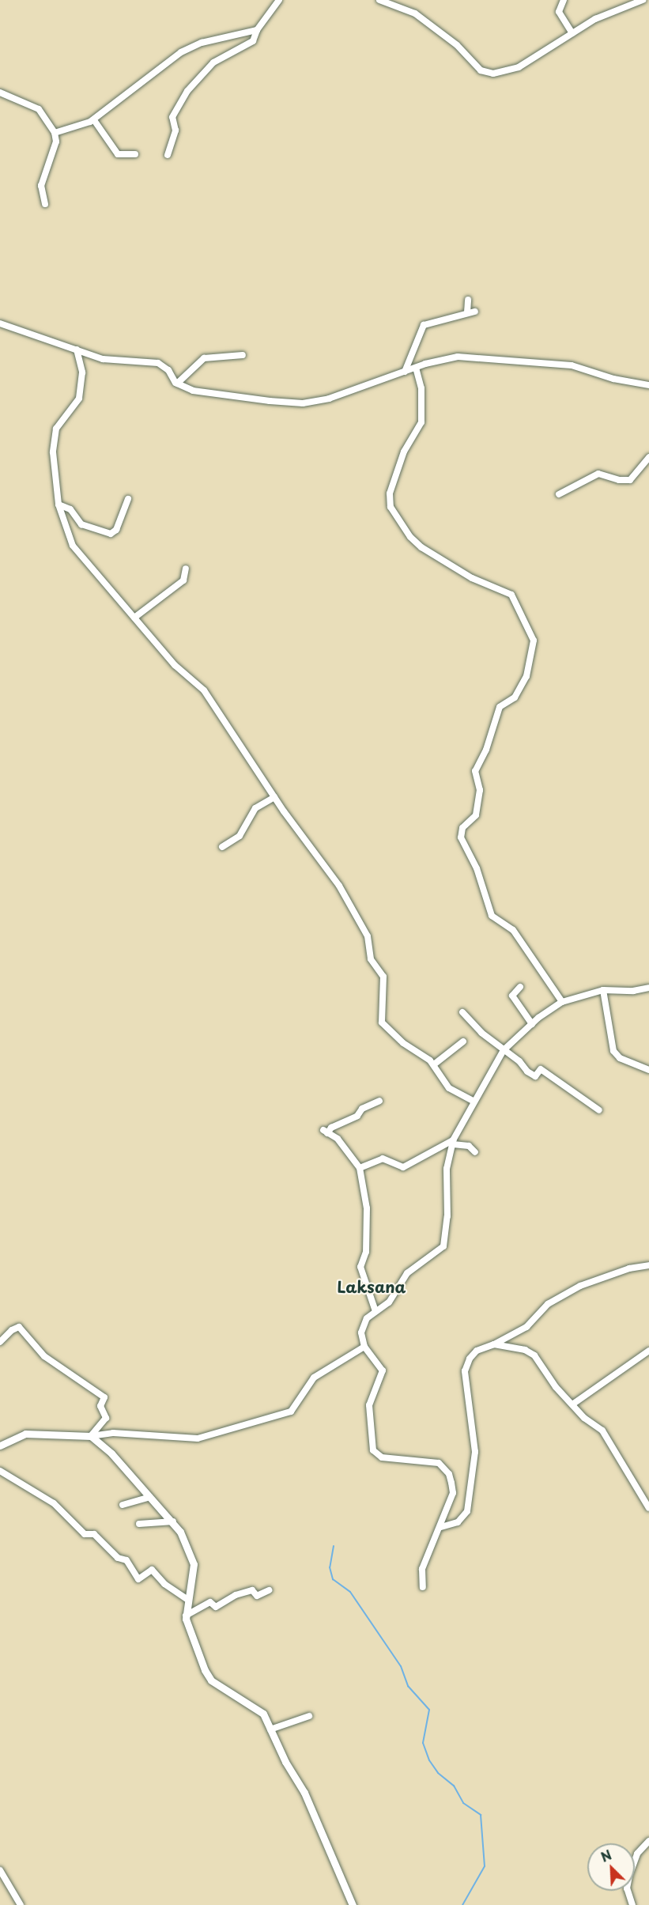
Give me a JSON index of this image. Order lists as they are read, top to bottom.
{
  "districts": ["Laksana"],
  "north": "top left"
}
